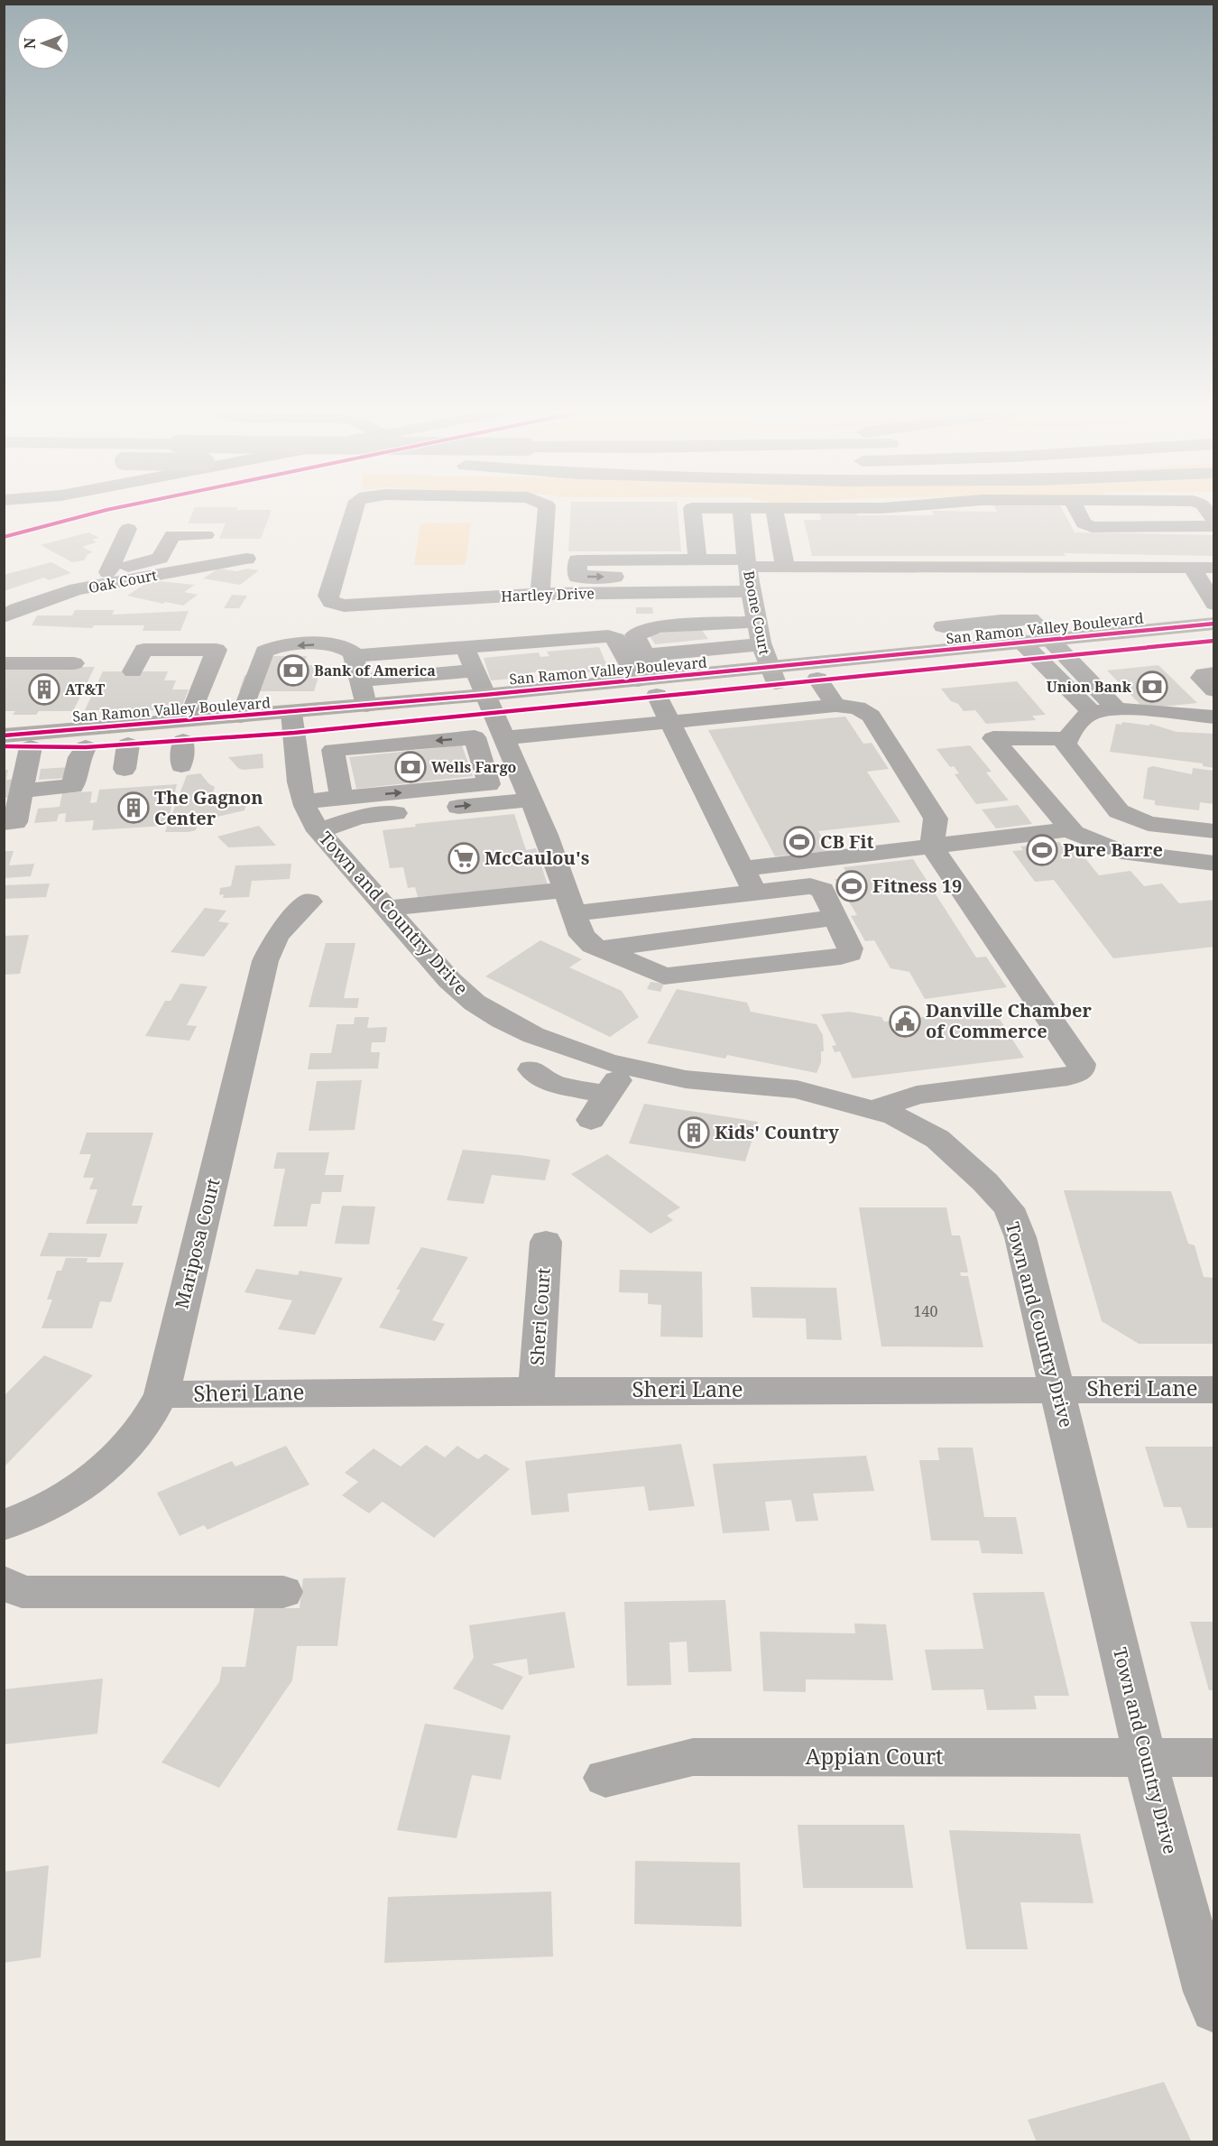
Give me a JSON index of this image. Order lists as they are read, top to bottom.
{
  "streets": {
    "main road": ["San Ramon Valley Boulevard"],
    "street": [
      "Oak Court",
      "Hartley Drive",
      "Boone Court",
      "Town and Country Drive",
      "Mariposa Court",
      "Sheri Court",
      "Sheri Lane",
      "Appian Court"
    ]
  },
  "crossings": [
    ["Hartley Drive", "Boone Court"],
    ["Boone Court", "San Ramon Valley Boulevard"],
    ["San Ramon Valley Boulevard", "Town and Country Drive"],
    ["Town and Country Drive", "Sheri Lane"],
    ["Town and Country Drive", "Appian Court"],
    ["Mariposa Court", "Sheri Lane"],
    ["Sheri Court", "Sheri Lane"]
  ],
  "places": {
    "bank": ["Bank of America", "Union Bank", "Wells Fargo"],
    "building": ["AT&T", "The Gagnon Center", "Kids' Country"],
    "sports": ["CB Fit", "Pure Barre", "Fitness 19"],
    "supermarket": ["McCaulou's"],
    "public building": ["Danville Chamber of Commerce"]
  },
  "house_numbers": ["140"],
  "north": "left"
}
